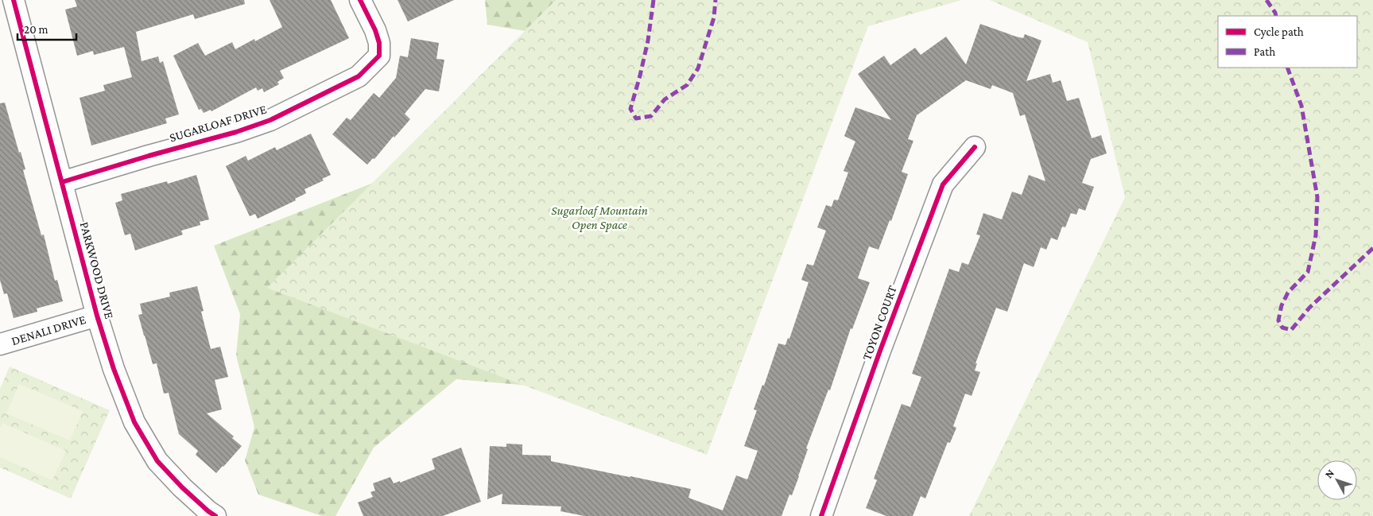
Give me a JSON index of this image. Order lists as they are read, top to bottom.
{
  "streets": {
    "street": [
      "SUGARLOAF DRIVE",
      "PARKWOOD DRIVE",
      "TOYON COURT",
      "DENALI DRIVE"
    ]
  },
  "crossings": [
    ["SUGARLOAF DRIVE", "PARKWOOD DRIVE"],
    ["PARKWOOD DRIVE", "DENALI DRIVE"]
  ],
  "parks": ["Sugarloaf Mountain Open Space"],
  "legend": ["Cycle path", "Path"],
  "scale_bar": "20 m",
  "north": "top left"
}
